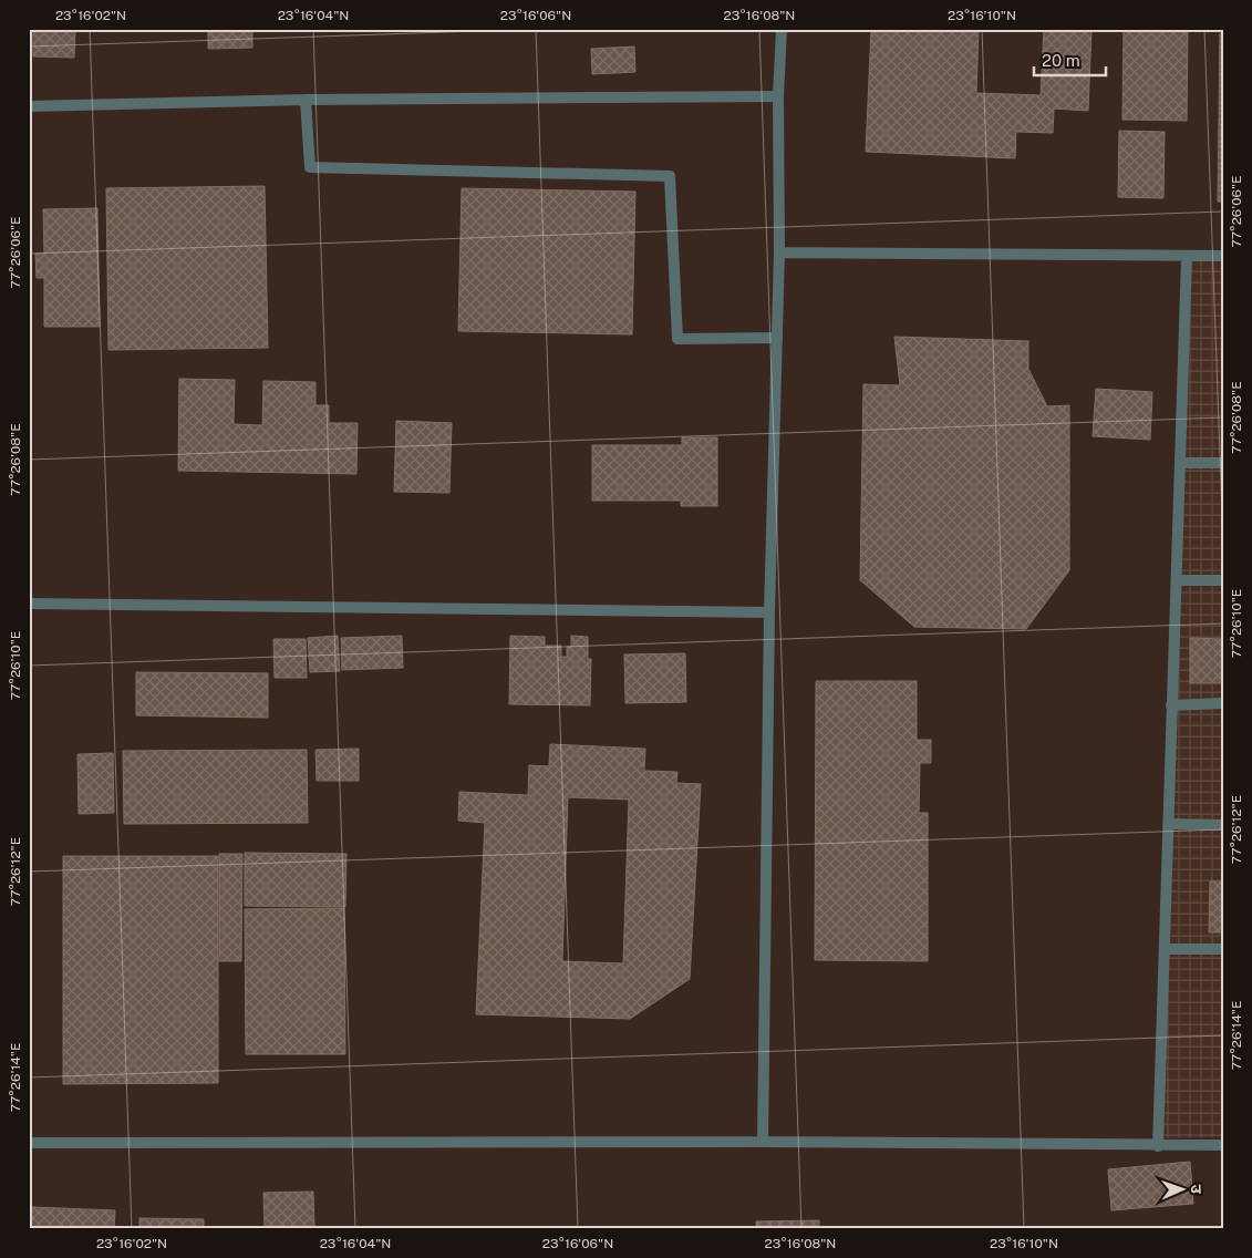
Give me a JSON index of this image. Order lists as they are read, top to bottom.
{
  "scale_bar": "20 m",
  "north": "right",
  "coordinates": [
    "23°16'02\"N",
    "23°16'04\"N",
    "23°16'06\"N",
    "23°16'08\"N",
    "23°16'10\"N",
    "77°26'06\"E",
    "77°26'08\"E",
    "77°26'10\"E",
    "77°26'12\"E",
    "77°26'14\"E"
  ]
}
